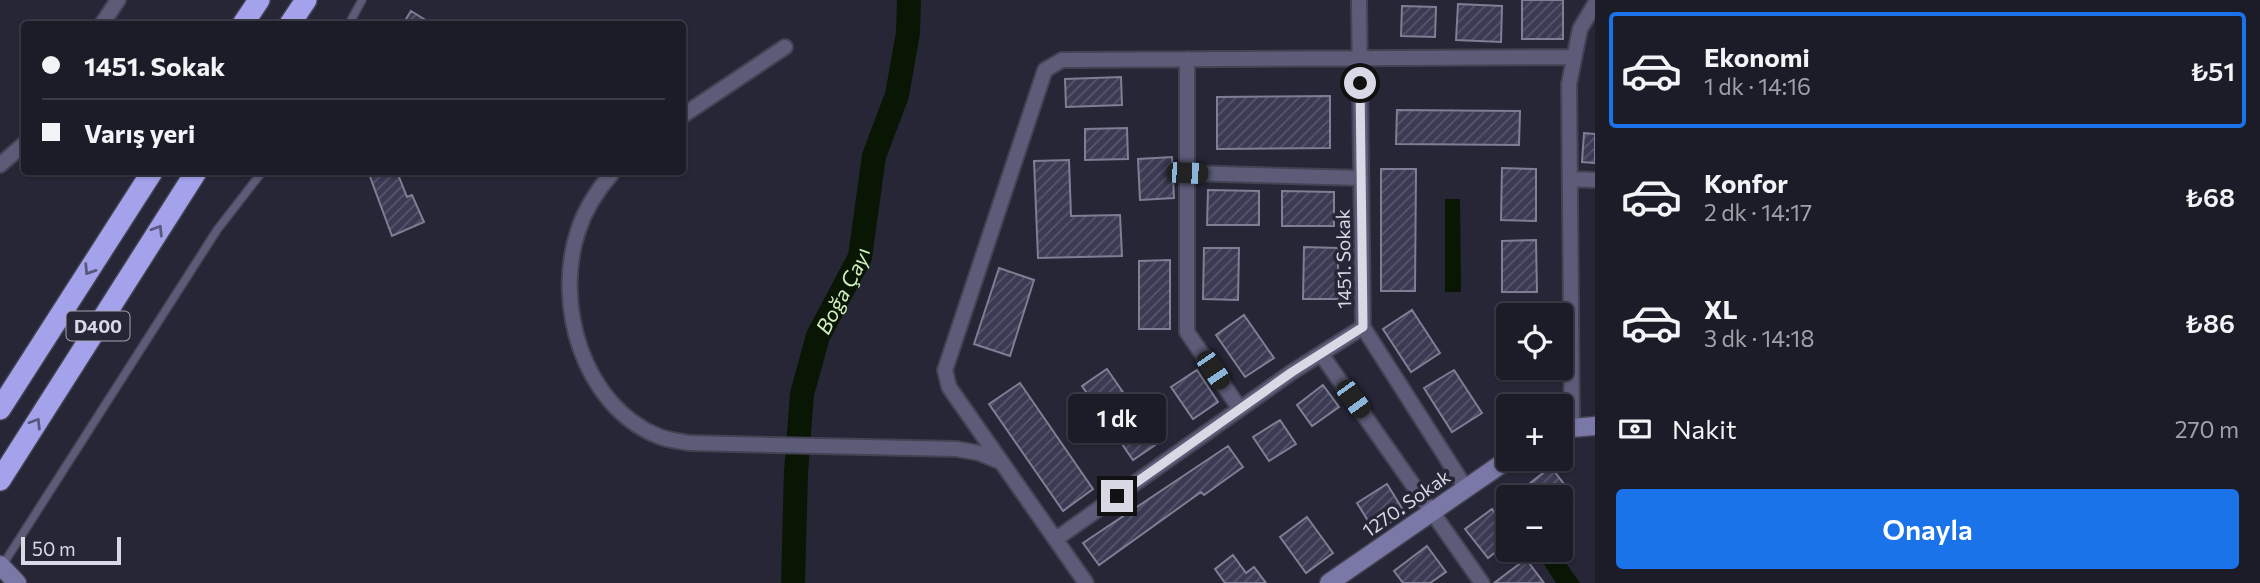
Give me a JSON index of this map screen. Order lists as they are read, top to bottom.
{
  "streets": {
    "highway": ["D400"],
    "street": ["1451. Sokak", "1270. Sokak"]
  },
  "crossings": [
    ["1451. Sokak", "1270. Sokak"]
  ],
  "water": ["Boğa Çayı"],
  "scale_bar": "50 m",
  "page": {
    "list": [
      {
        "name": "Ekonomi",
        "note": "1 dk · 14:16",
        "value": "₺51"
      },
      {
        "name": "Konfor",
        "note": "2 dk · 14:17",
        "value": "₺68"
      },
      {
        "name": "XL",
        "note": "3 dk · 14:18",
        "value": "₺86"
      }
    ],
    "banner": ["1451. Sokak", "Varış yeri"],
    "map_buttons": ["+", "−"],
    "pay": ["Nakit", "270 m"],
    "bubble": "1 dk",
    "buttons": "Onayla",
    "scale": "50 m"
  }
}
